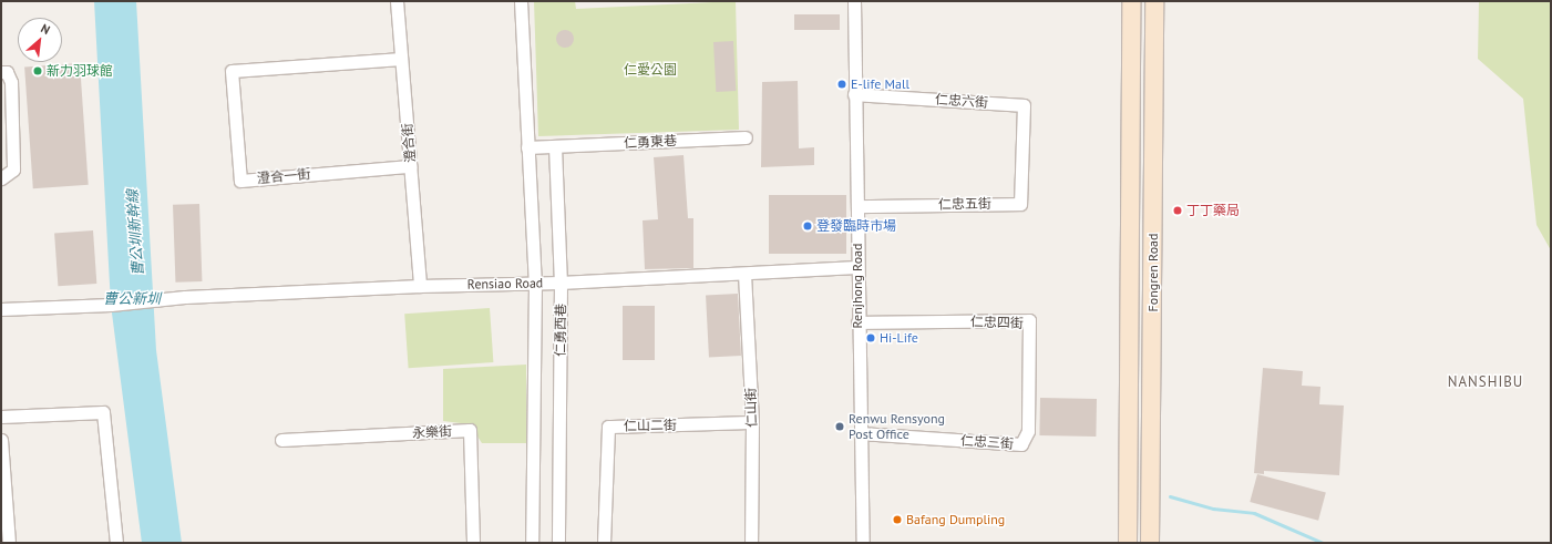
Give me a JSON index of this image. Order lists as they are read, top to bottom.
{
  "streets": {
    "main road": ["Fongren Road"],
    "street": [
      "仁忠六街",
      "仁勇東巷",
      "澄合街",
      "澄合一街",
      "仁忠五街",
      "Rensiao Road",
      "Renjhong Road",
      "仁忠四街",
      "仁勇西巷",
      "仁山街",
      "仁山二街",
      "永樂街",
      "仁忠三街"
    ]
  },
  "crossings": [
    ["仁忠六街", "仁忠五街"],
    ["仁忠六街", "Renjhong Road"],
    ["仁勇東巷", "仁勇西巷"],
    ["澄合街", "澄合一街"],
    ["澄合街", "Rensiao Road"],
    ["仁忠五街", "Renjhong Road"],
    ["Rensiao Road", "Renjhong Road"],
    ["Rensiao Road", "仁勇西巷"],
    ["Rensiao Road", "仁山街"],
    ["Renjhong Road", "仁忠四街"],
    ["Renjhong Road", "仁忠三街"],
    ["仁忠四街", "仁忠三街"],
    ["仁山街", "仁山二街"]
  ],
  "districts": ["NANSHIBU"],
  "water": ["曹公圳新幹線", "曹公新圳"],
  "parks": ["仁愛公園"],
  "places": [
    "新力羽球館",
    "E-life Mall",
    "丁丁藥局",
    "登發臨時市場",
    "Hi-Life",
    "Renwu Rensyong Post Office",
    "Bafang Dumpling"
  ],
  "north": "top right"
}
